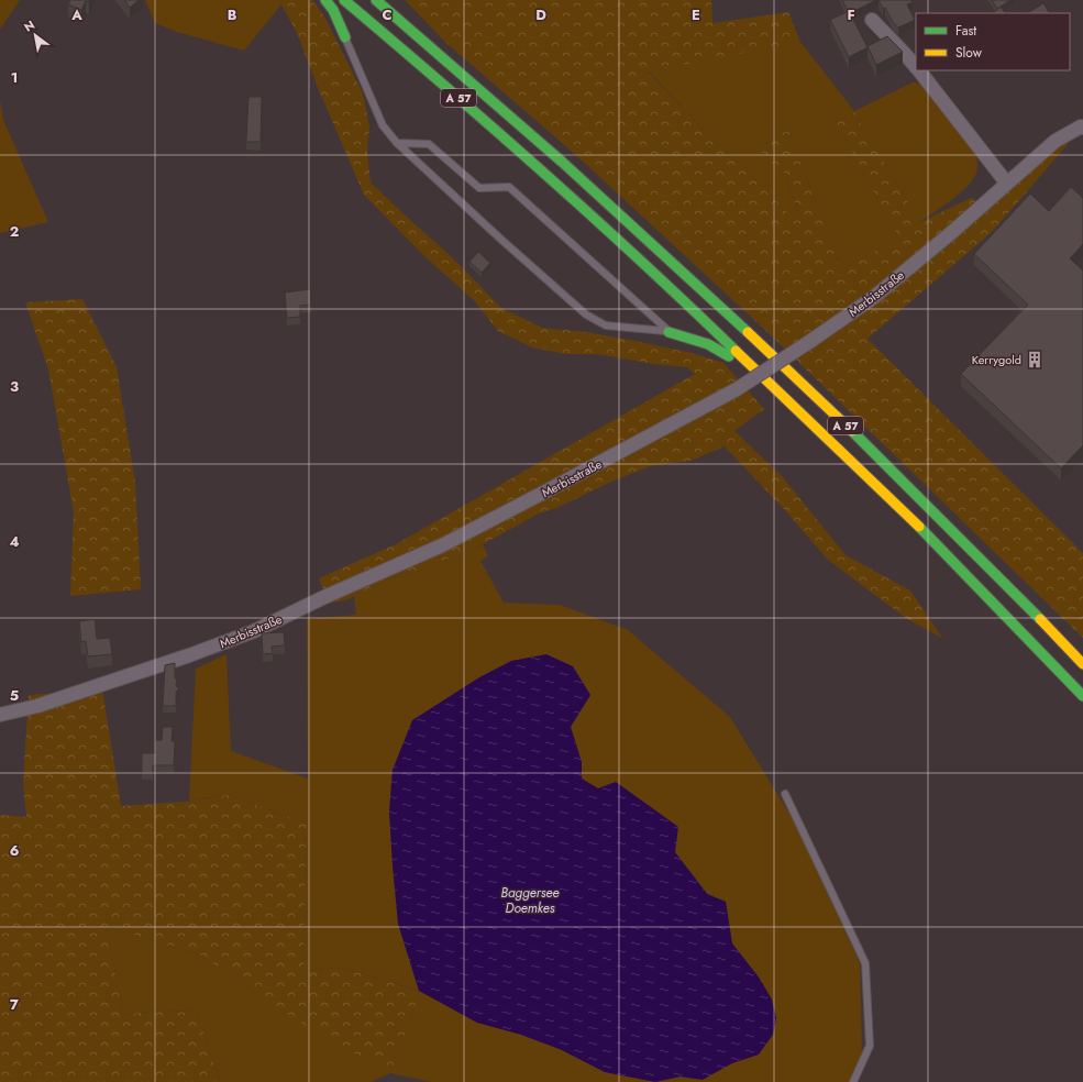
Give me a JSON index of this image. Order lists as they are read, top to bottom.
{
  "streets": {
    "highway": ["A 57"],
    "street": ["Merbisstraße"]
  },
  "water": ["Baggersee Doemkes"],
  "places": {
    "building": ["Kerrygold"]
  },
  "legend": ["Fast", "Slow"],
  "north": "top left",
  "grid": {
    "columns": [
      "A",
      "B",
      "C",
      "D",
      "E",
      "F"
    ],
    "rows": [
      "1",
      "2",
      "3",
      "4",
      "5",
      "6",
      "7"
    ]
  }
}
